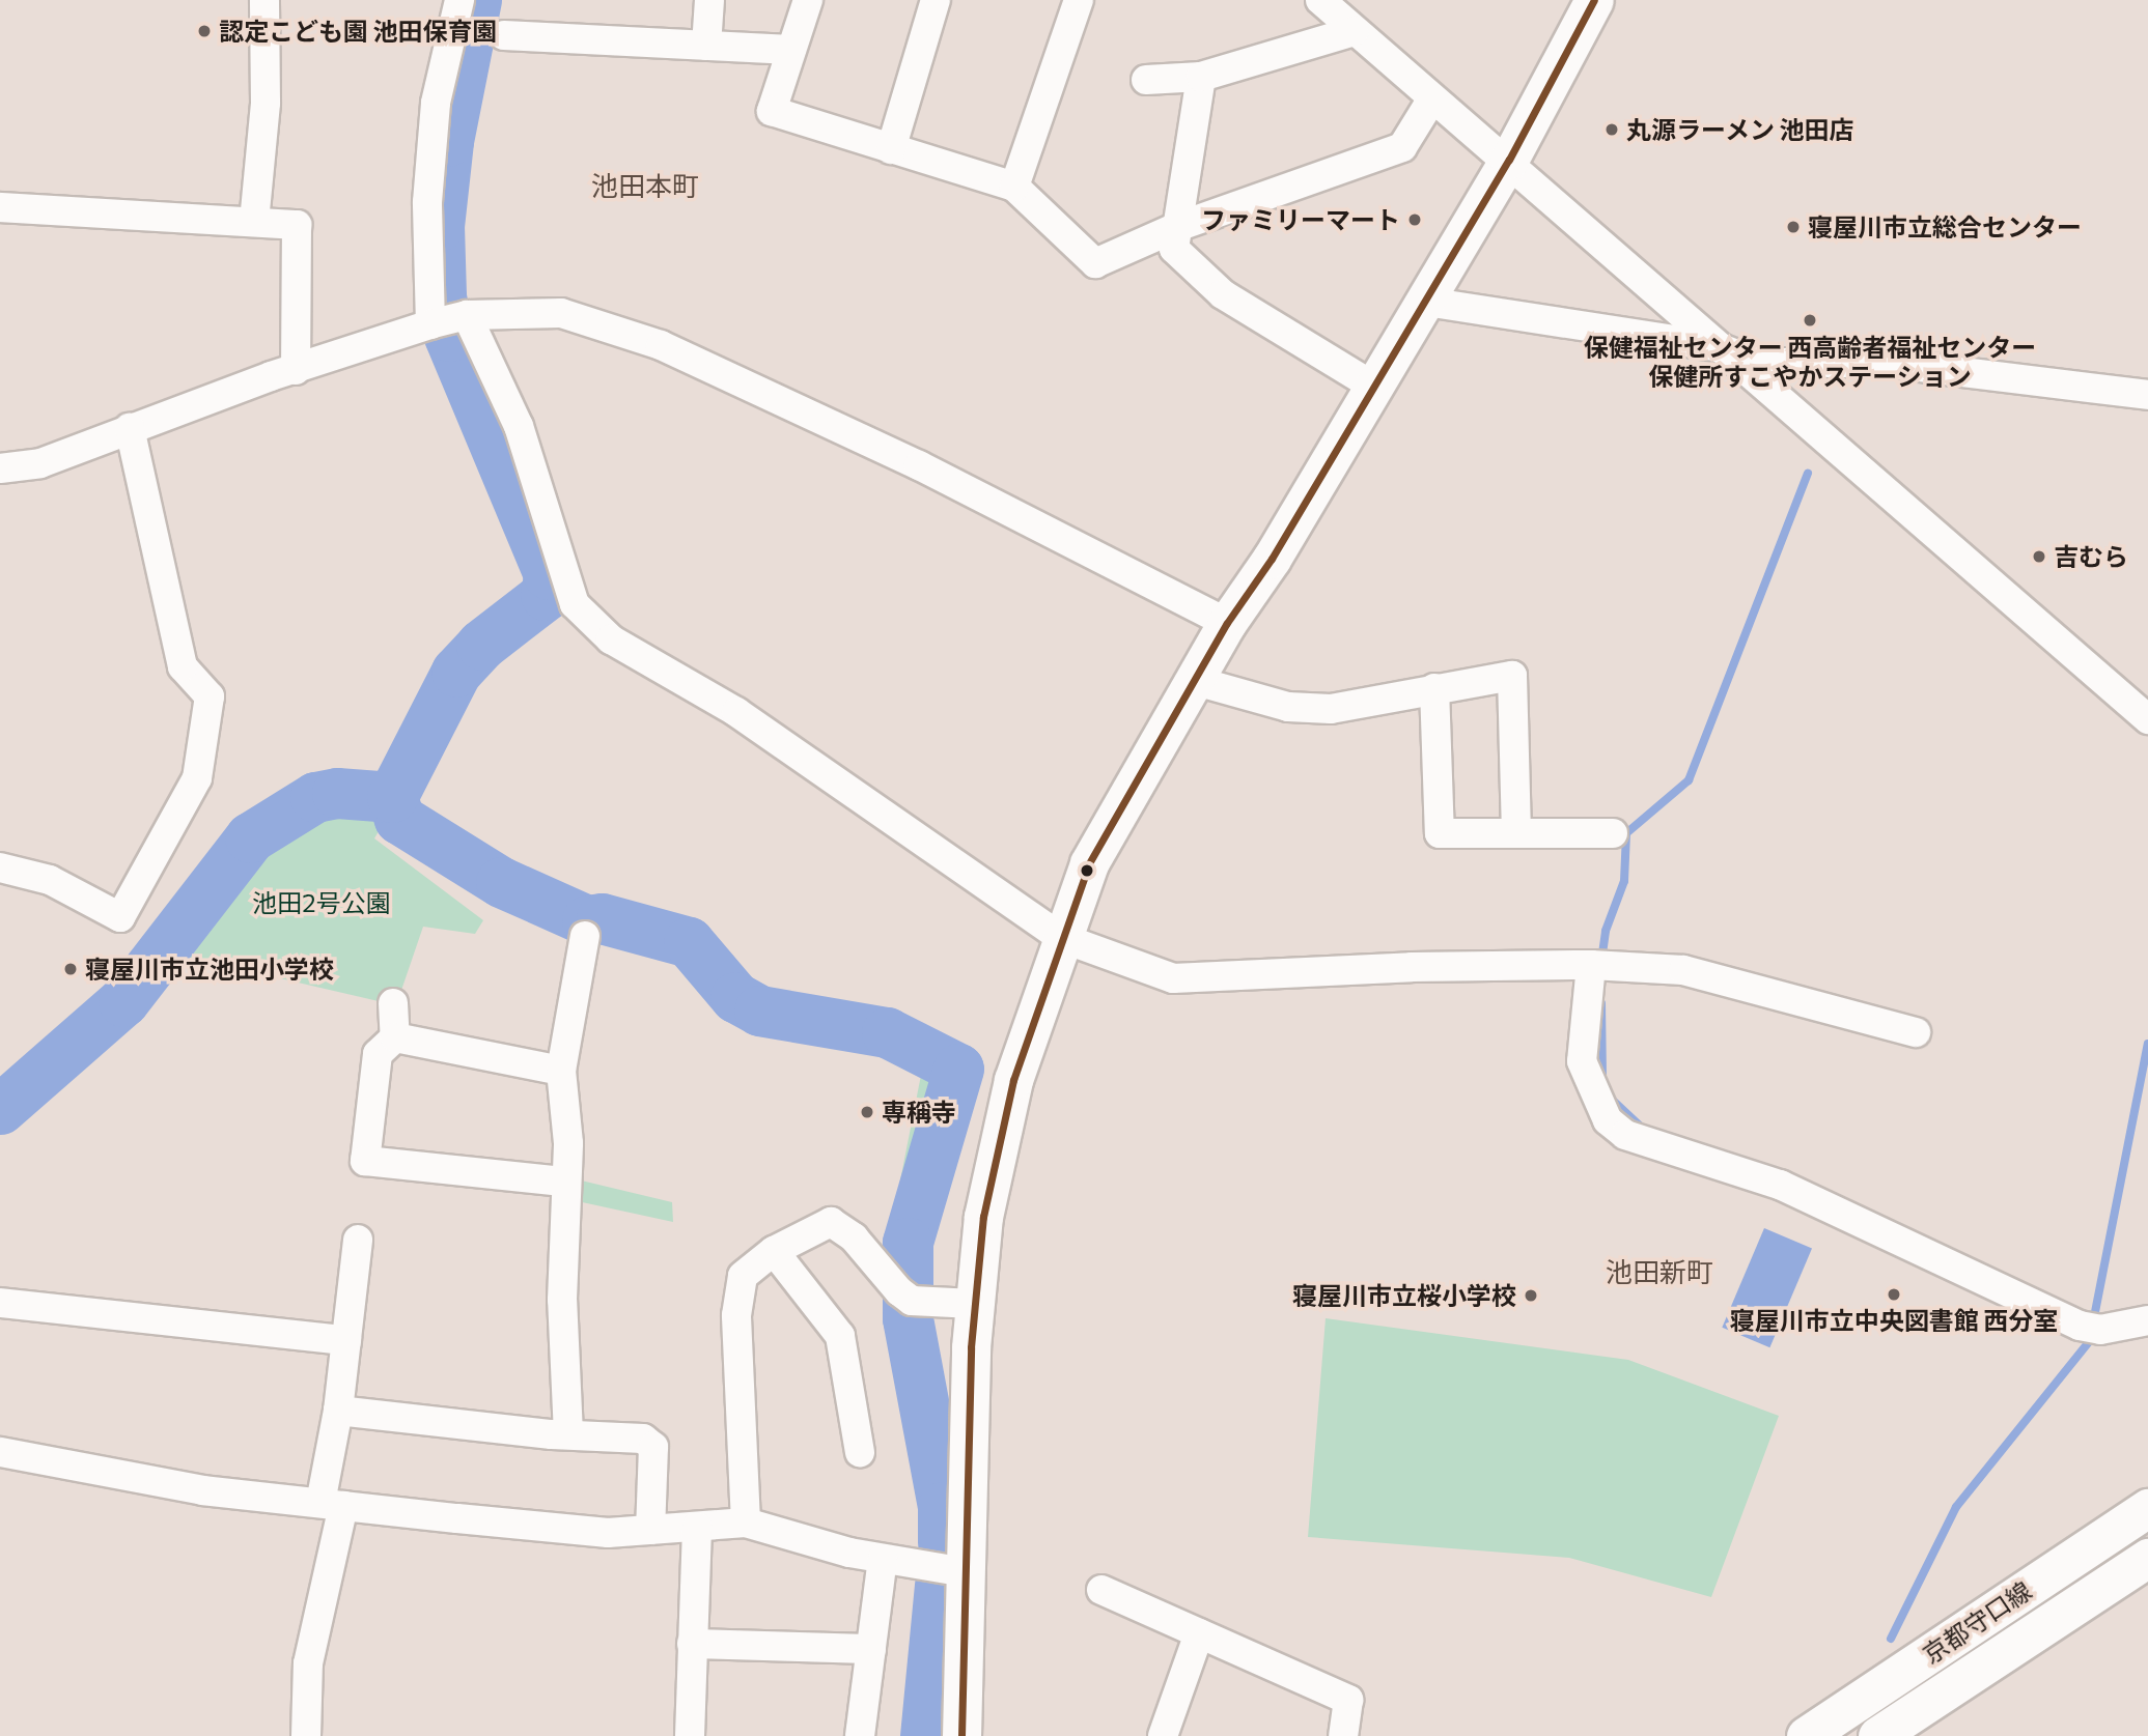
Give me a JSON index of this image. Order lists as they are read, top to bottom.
{
  "streets": {
    "main road": ["京都守口線"]
  },
  "districts": ["池田本町", "池田新町"],
  "parks": ["池田2号公園"],
  "places": [
    "認定こども園 池田保育園",
    "丸源ラーメン 池田店",
    "ファミリーマート",
    "寝屋川市立総合センター",
    "保健福祉センター 西高齢者福祉センター 保健所すこやかステーション",
    "吉むら",
    "寝屋川市立池田小学校",
    "専稱寺",
    "寝屋川市立中央図書館 西分室",
    "寝屋川市立桜小学校"
  ]
}
